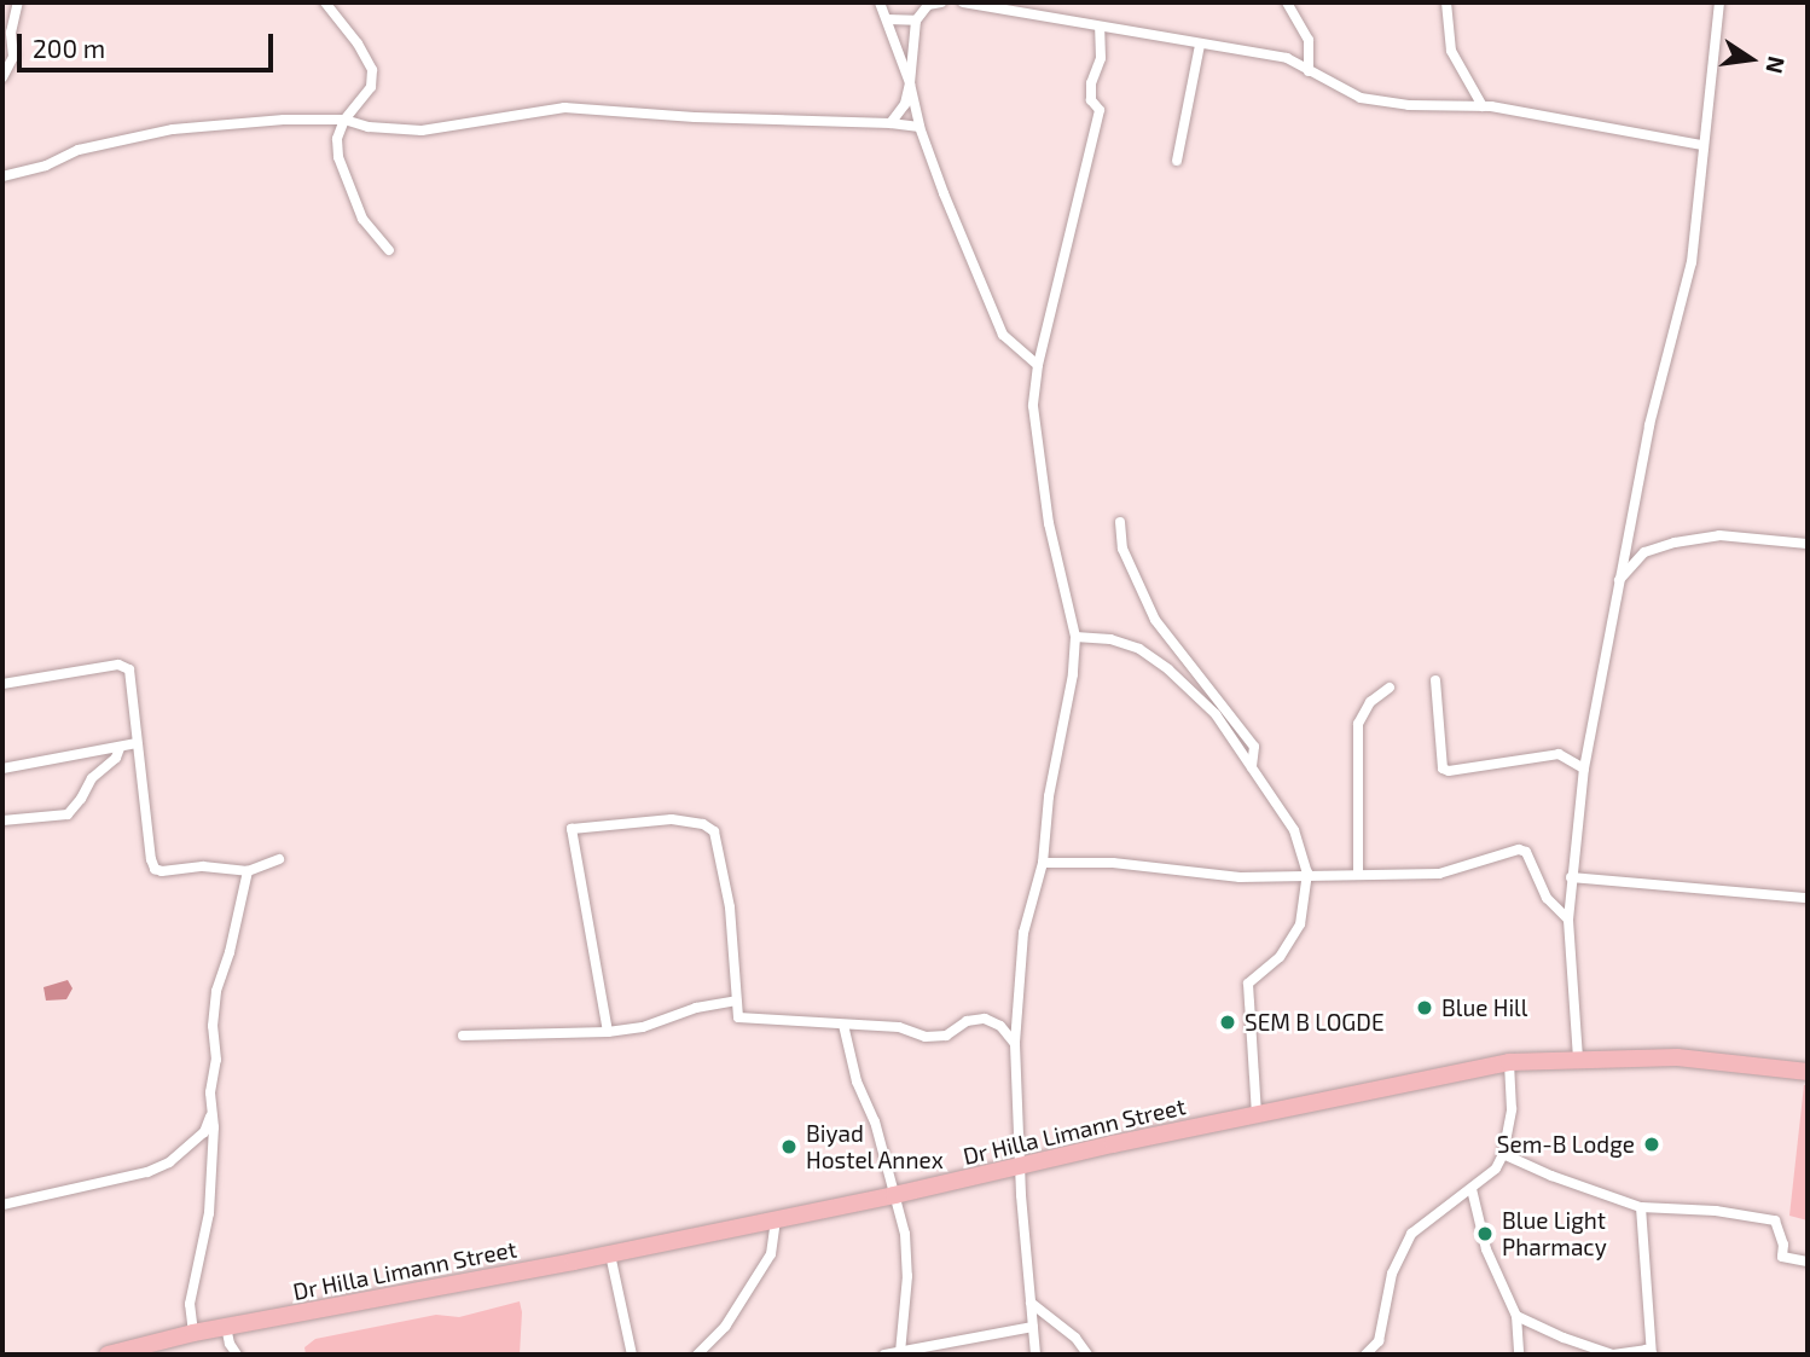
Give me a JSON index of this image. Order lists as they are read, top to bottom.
{
  "streets": {
    "highway": ["Dr Hilla Limann Street"]
  },
  "places": [
    "Blue Hill",
    "SEM B LOGDE",
    "Sem-B Lodge",
    "Biyad Hostel Annex",
    "Blue Light Pharmacy"
  ],
  "scale_bar": "200 m",
  "north": "right"
}
